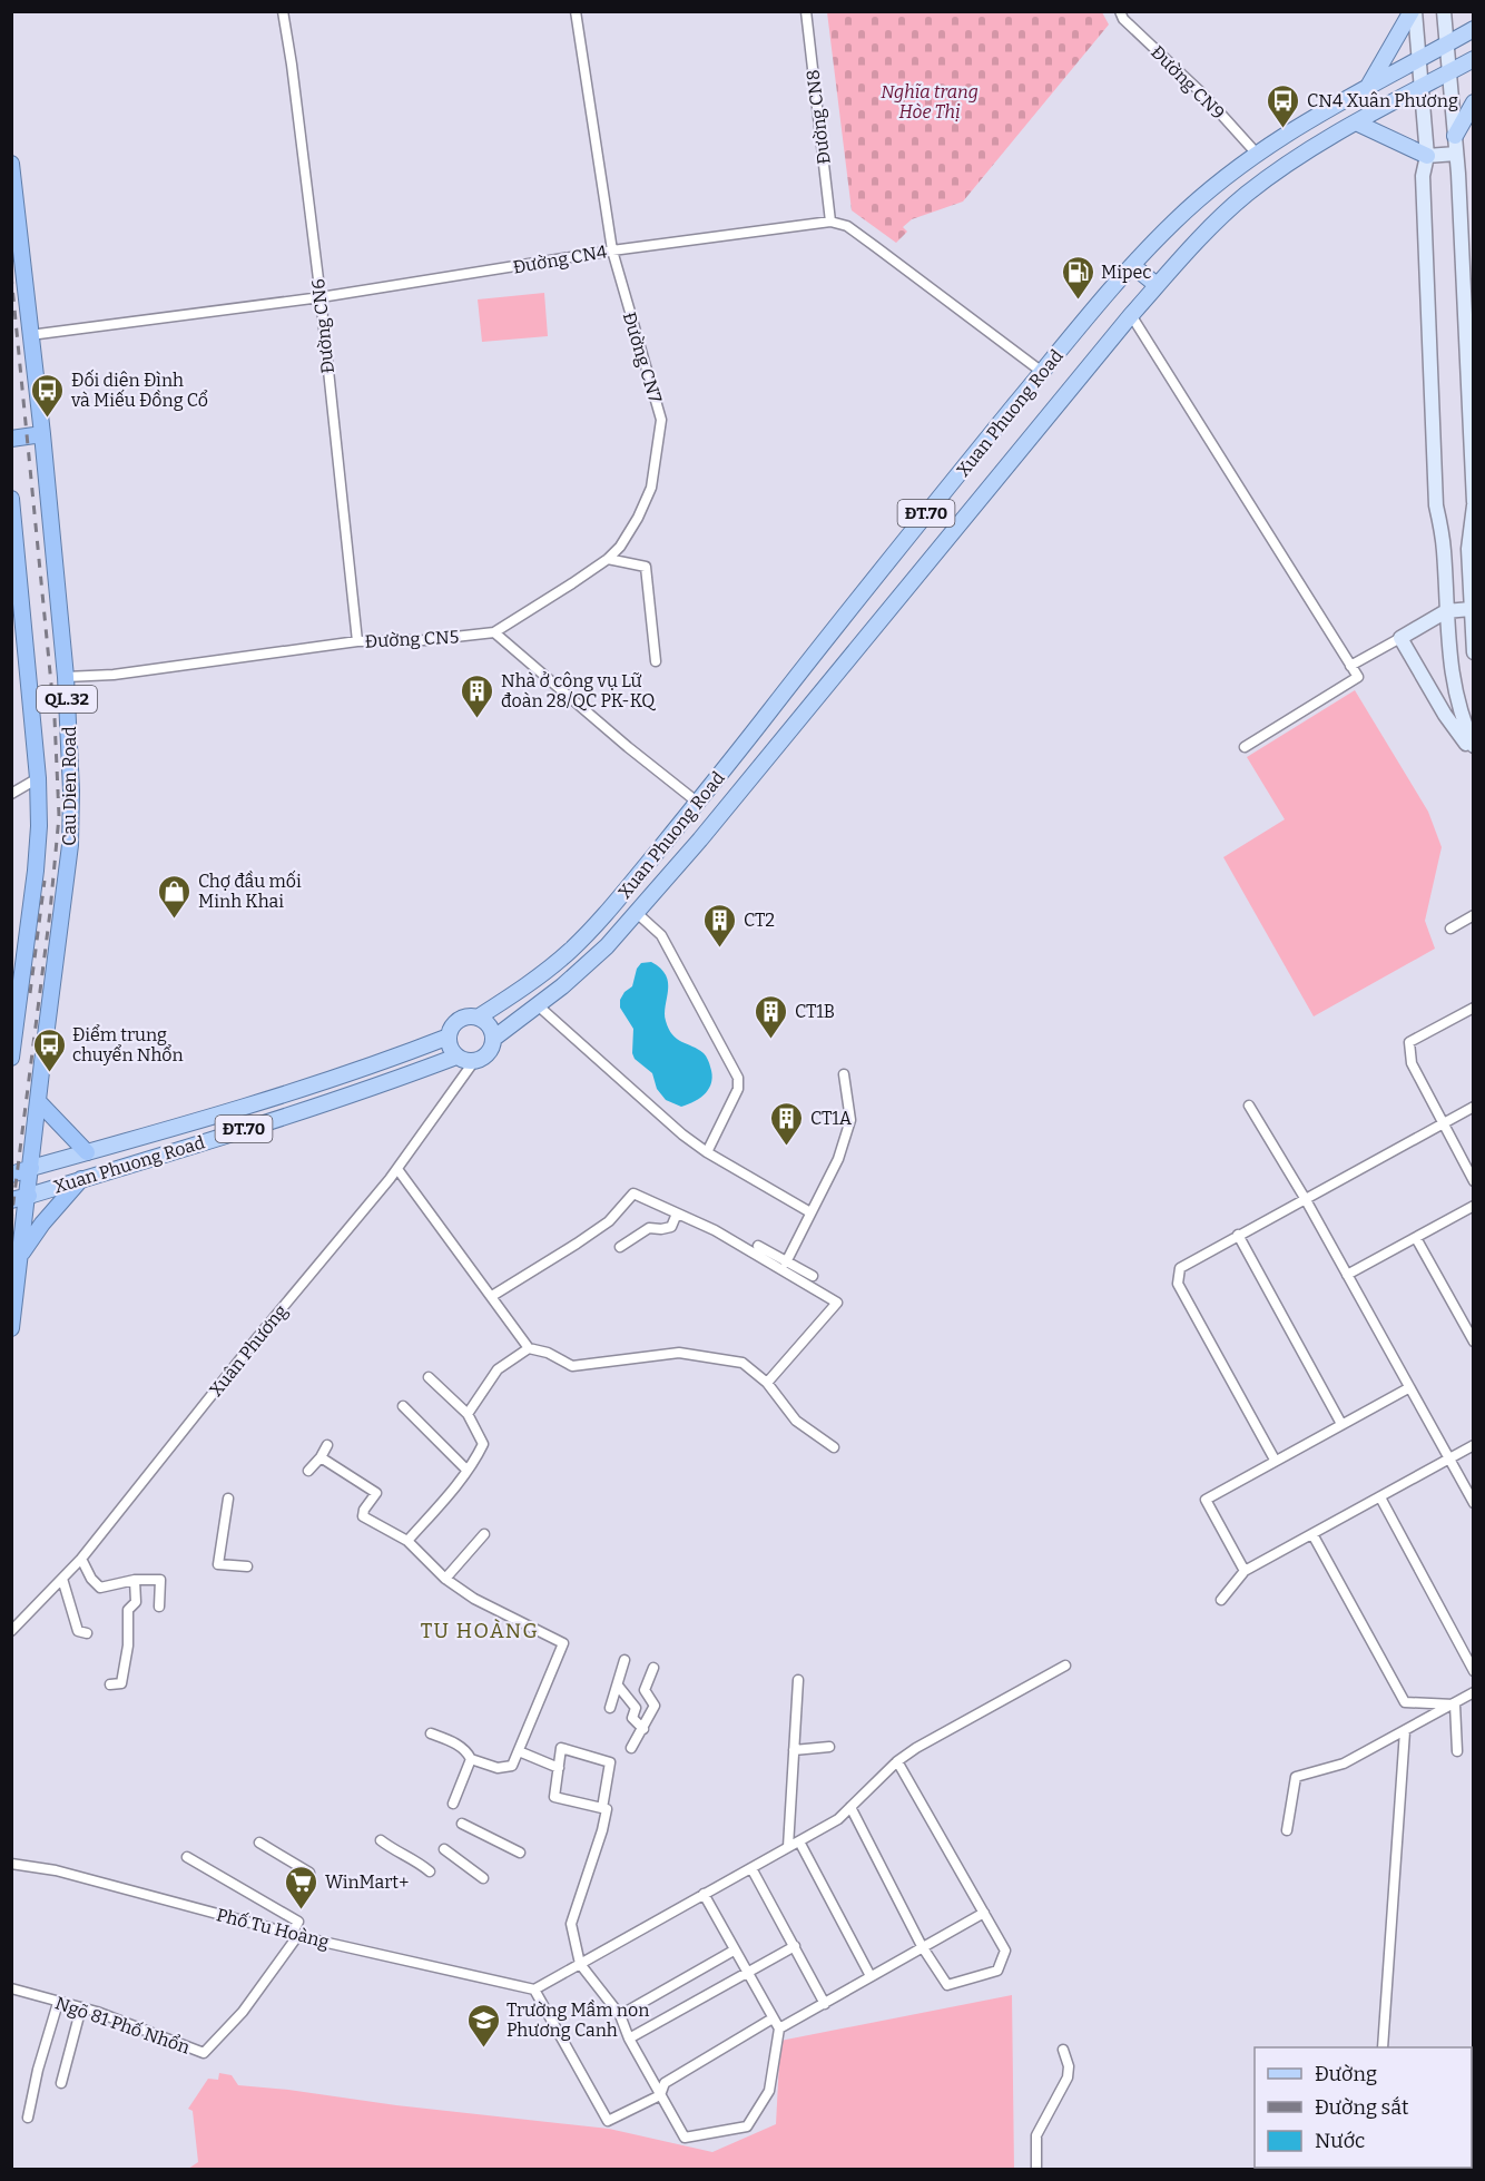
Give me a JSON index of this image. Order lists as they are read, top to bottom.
{
  "streets": {
    "highway": ["ĐT.70", "QL.32", "Cau Dien Road"],
    "main road": ["Xuan Phuong Road"],
    "street": [
      "Đường CN9",
      "Đường CN8",
      "Đường CN4",
      "Đường CN6",
      "Đường CN7",
      "Đường CN5",
      "Xuân Phương",
      "Phố Tu Hoàng",
      "Ngõ 81 Phố Nhổn"
    ]
  },
  "crossings": [
    ["Đường CN9", "Xuan Phuong Road"],
    ["Đường CN8", "Đường CN4"],
    ["Đường CN4", "Đường CN6"],
    ["Đường CN4", "Đường CN7"],
    ["Đường CN4", "Cau Dien Road"],
    ["Đường CN6", "Đường CN5"],
    ["Đường CN7", "Đường CN5"],
    ["Xuan Phuong Road", "ĐT.70"],
    ["Xuan Phuong Road", "Cau Dien Road"],
    ["Xuan Phuong Road", "Xuân Phương"],
    ["ĐT.70", "Cau Dien Road"],
    ["Đường CN5", "Cau Dien Road"],
    ["Phố Tu Hoàng", "Ngõ 81 Phố Nhổn"]
  ],
  "districts": ["TU HOÀNG"],
  "parks": ["Nghĩa trang Hòe Thị"],
  "places": {
    "bus stop": ["CN4 Xuân Phương", "Đối diện Đình và Miếu Đồng Cổ", "Điểm trung chuyển Nhổn"],
    "fuel station": ["Mipec"],
    "building": [
      "Nhà ở công vụ Lữ đoàn 28/QC PK-KQ",
      "CT2",
      "CT1B",
      "CT1A"
    ],
    "shop": ["Chợ đầu mối Minh Khai"],
    "supermarket": ["WinMart+"],
    "school or university": ["Trường Mầm non Phương Canh"]
  },
  "legend": ["Đường", "Đường sắt", "Nước"]
}
